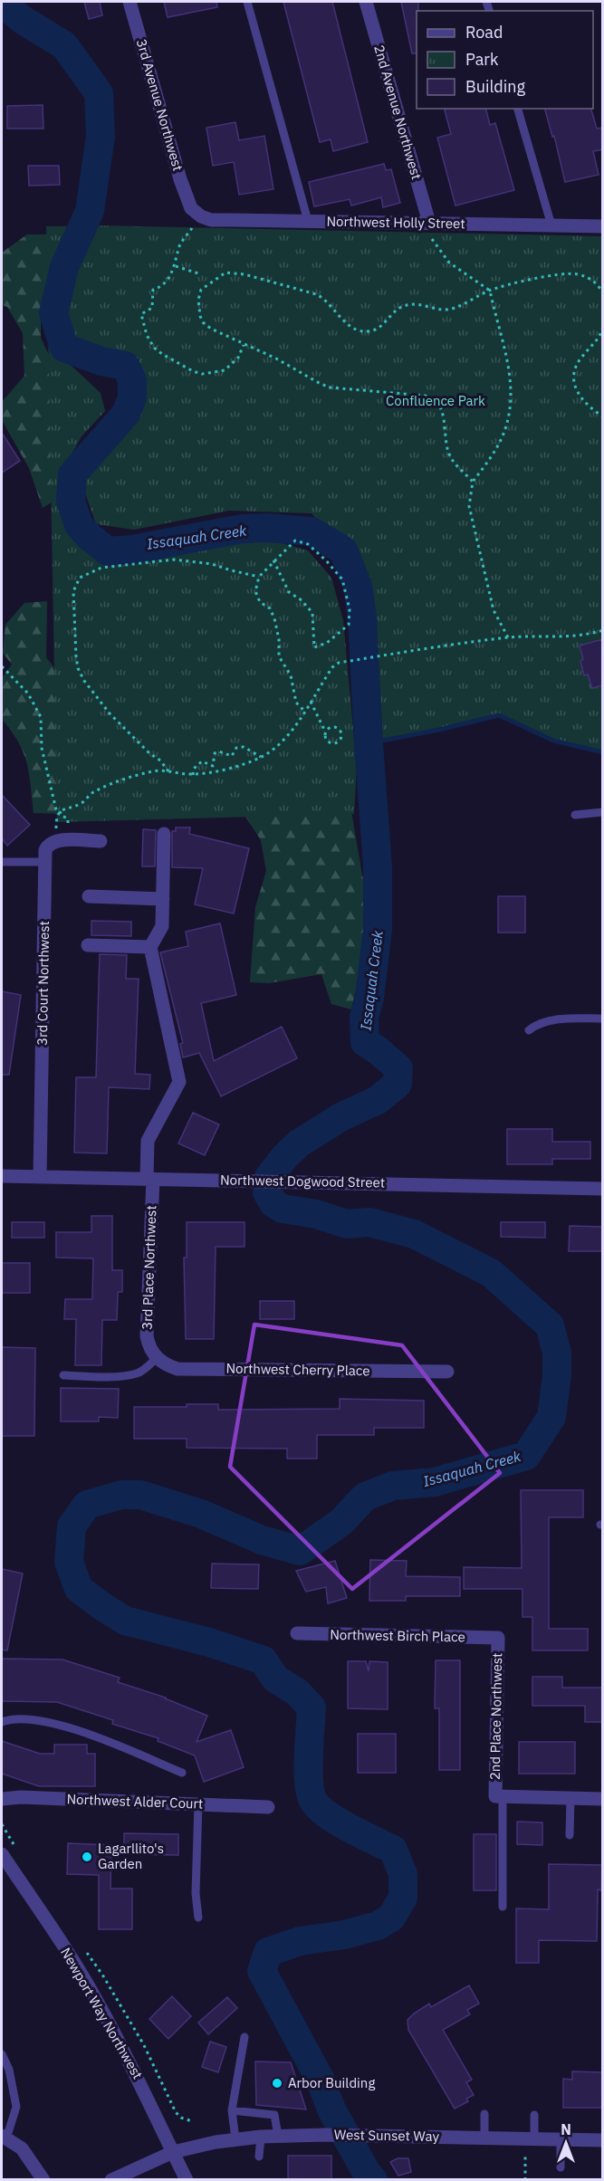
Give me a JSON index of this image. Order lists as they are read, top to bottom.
{
  "streets": {
    "street": [
      "3rd Avenue Northwest",
      "2nd Avenue Northwest",
      "Northwest Holly Street",
      "3rd Court Northwest",
      "Northwest Dogwood Street",
      "3rd Place Northwest",
      "Northwest Cherry Place",
      "Northwest Birch Place",
      "2nd Place Northwest",
      "Northwest Alder Court",
      "Newport Way Northwest",
      "West Sunset Way"
    ]
  },
  "crossings": [
    ["3rd Avenue Northwest", "Northwest Holly Street"],
    ["2nd Avenue Northwest", "Northwest Holly Street"],
    ["3rd Court Northwest", "Northwest Dogwood Street"],
    ["Northwest Dogwood Street", "3rd Place Northwest"],
    ["3rd Place Northwest", "Northwest Cherry Place"],
    ["Northwest Birch Place", "2nd Place Northwest"],
    ["Newport Way Northwest", "West Sunset Way"]
  ],
  "water": ["Issaquah Creek"],
  "parks": ["Confluence Park"],
  "places": ["Lagarllito's Garden", "Arbor Building"],
  "legend": ["Road", "Park", "Building"],
  "north": "top"
}
